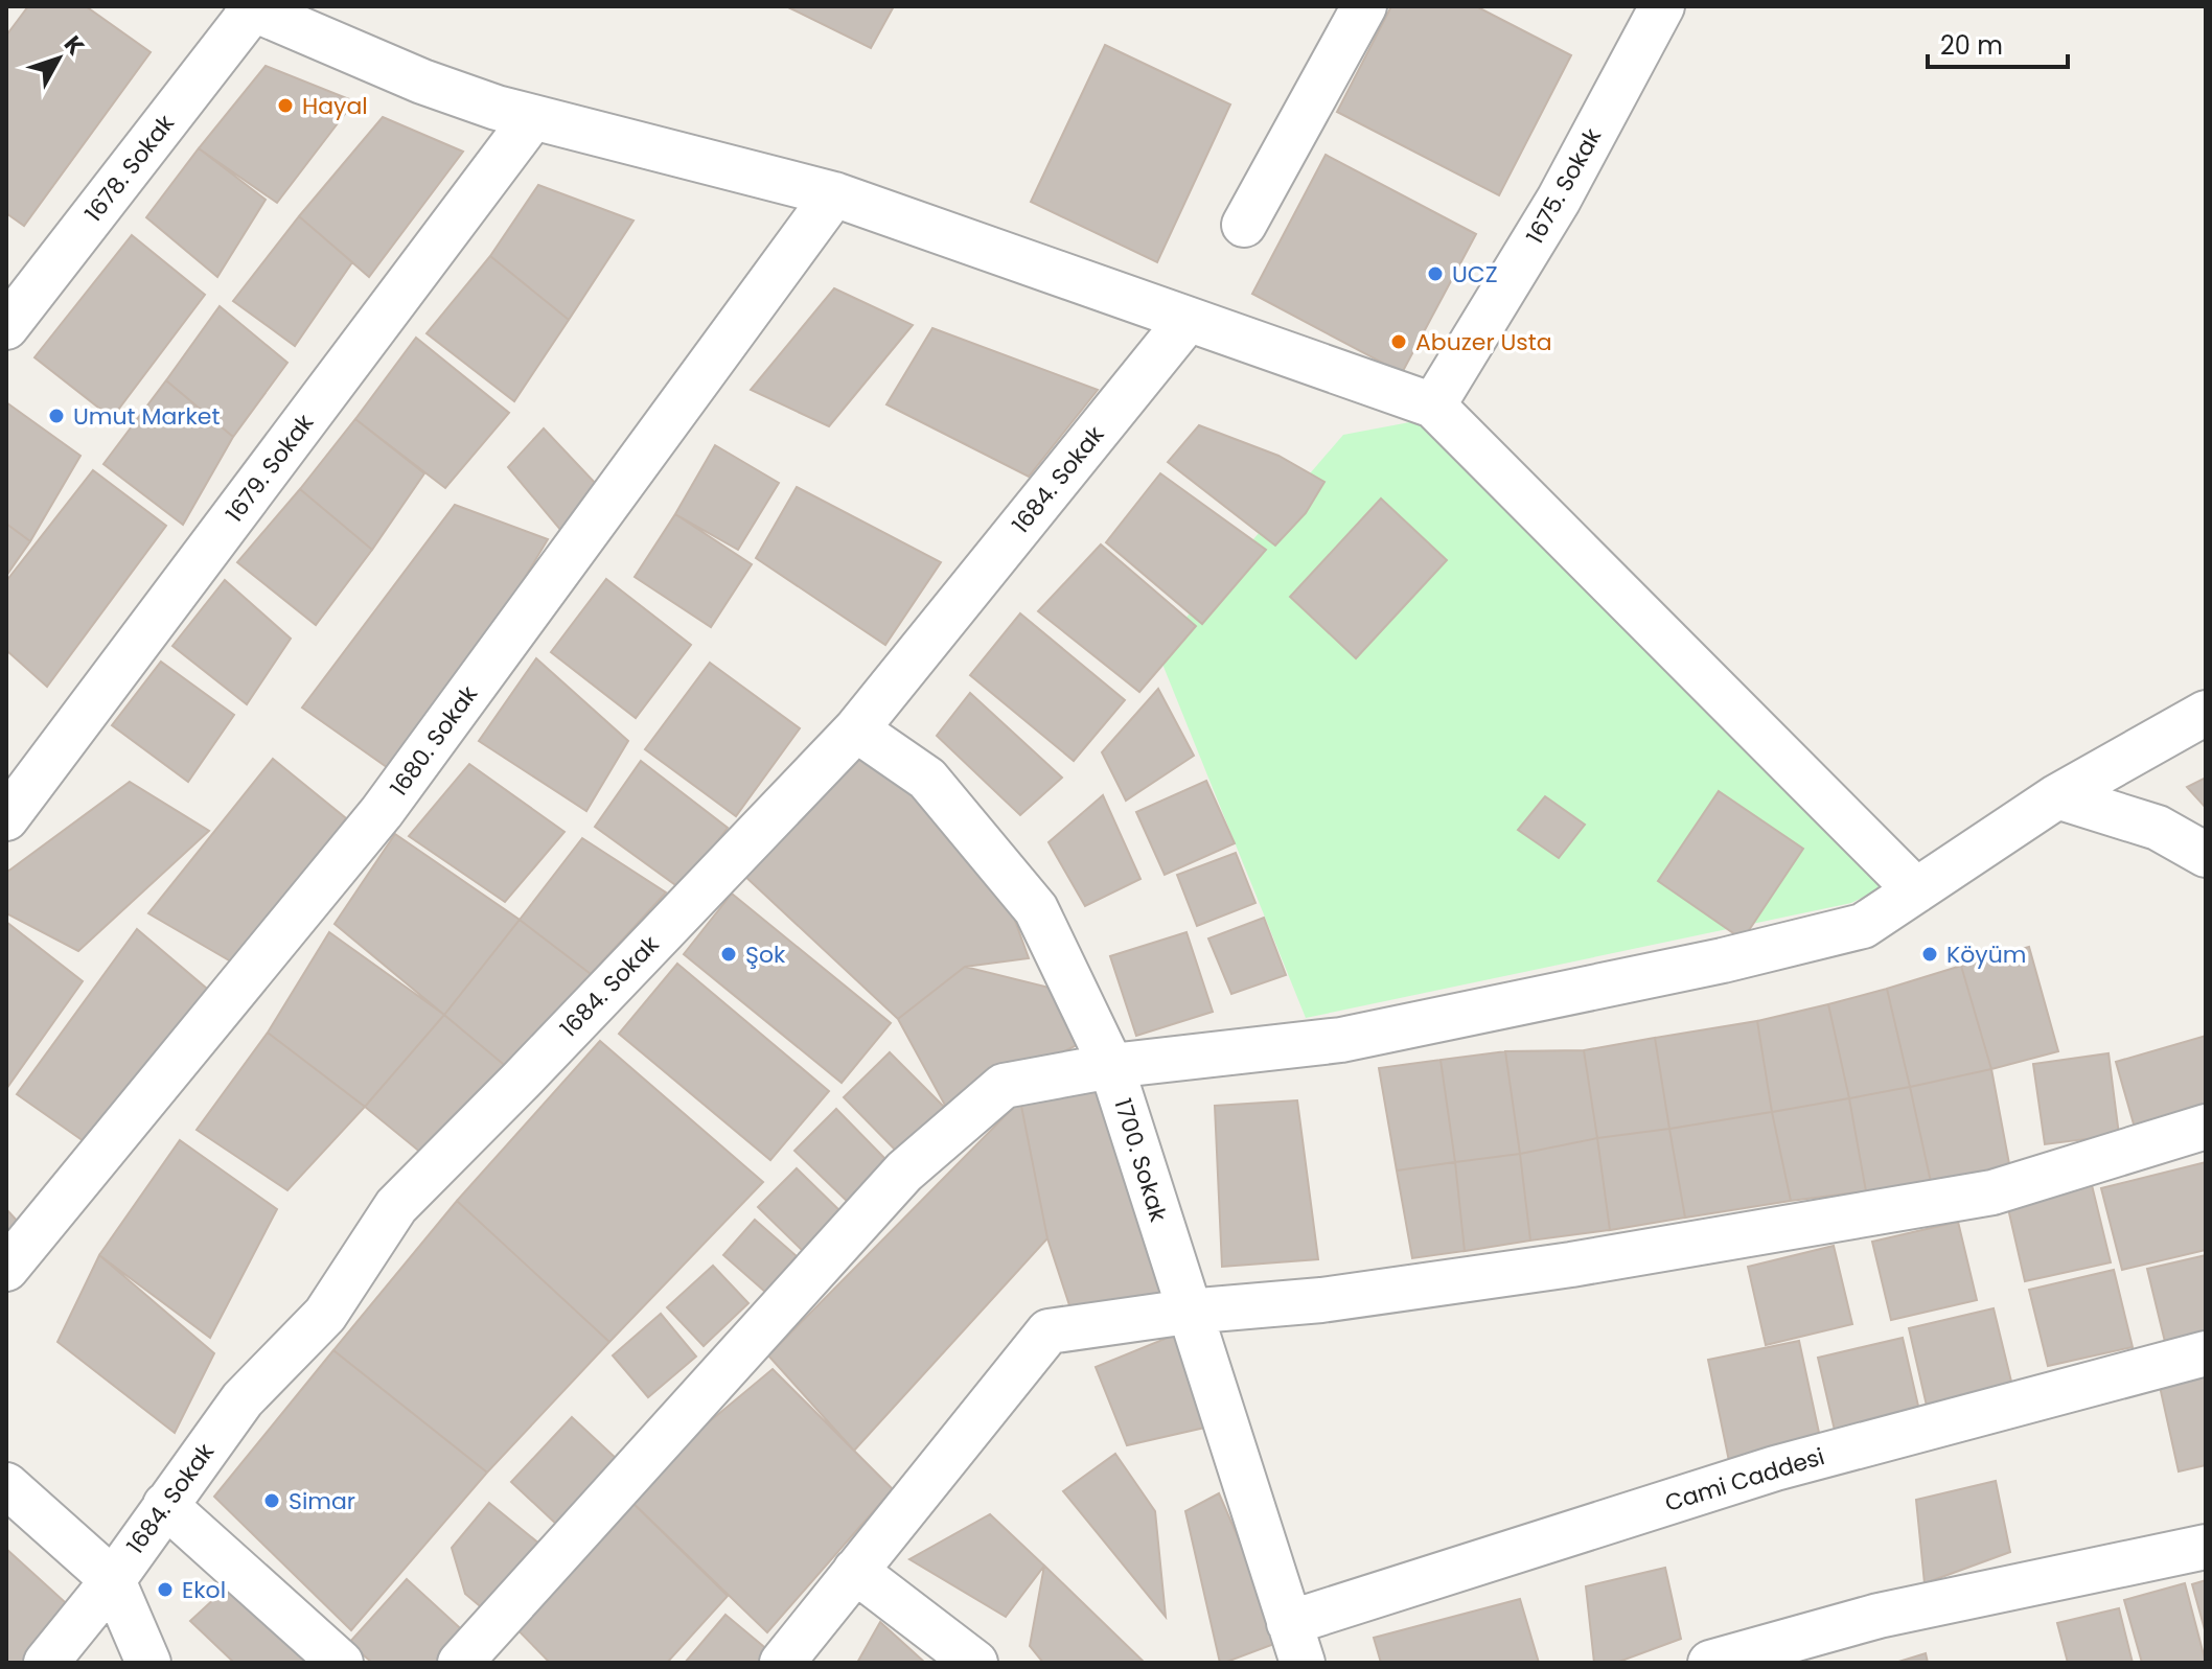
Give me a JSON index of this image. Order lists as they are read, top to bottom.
{
  "streets": {
    "street": [
      "1678. Sokak",
      "1675. Sokak",
      "1679. Sokak",
      "1684. Sokak",
      "1680. Sokak",
      "1700. Sokak",
      "Cami Caddesi"
    ]
  },
  "crossings": [
    ["1684. Sokak", "1700. Sokak"],
    ["1700. Sokak", "Cami Caddesi"]
  ],
  "places": [
    "Hayal",
    "UCZ",
    "Abuzer Usta",
    "Umut Market",
    "Şok",
    "Köyüm",
    "Simar",
    "Ekol"
  ],
  "scale_bar": "20 m",
  "north": "top right"
}
